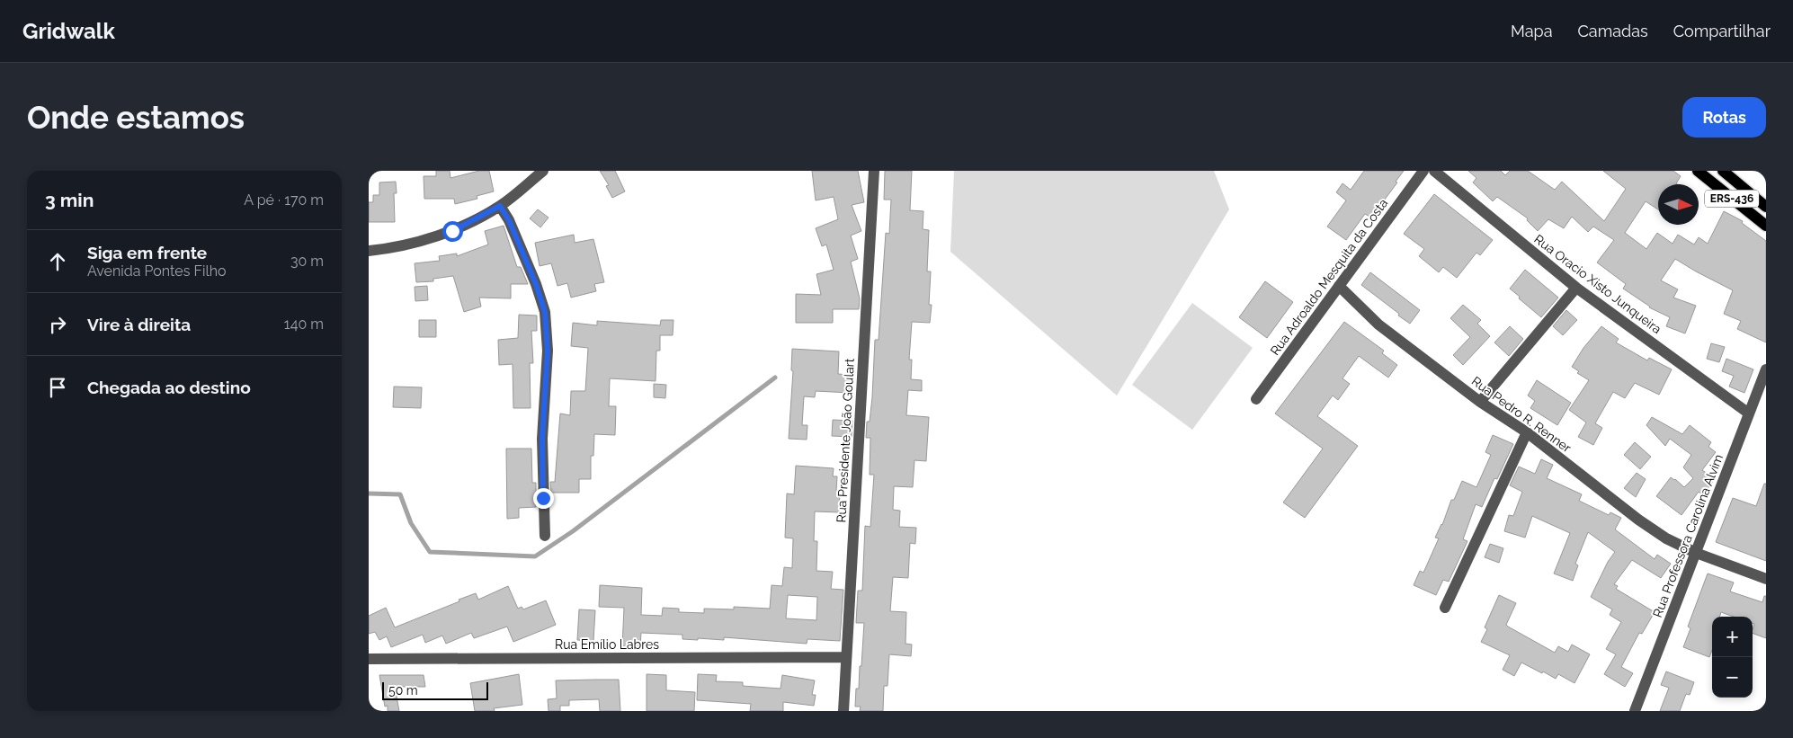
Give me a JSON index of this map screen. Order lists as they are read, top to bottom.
{
  "streets": {
    "main road": ["ERS-436"],
    "street": [
      "Rua Adroaldo Mesquita da Costa",
      "Rua Oracio Xisto Junqueira",
      "Rua Pedro R. Renner",
      "Rua Presidente João Goulart",
      "Rua Professora Carolina Alvim",
      "Rua Emílio Labres"
    ]
  },
  "crossings": [
    ["Rua Adroaldo Mesquita da Costa", "Rua Pedro R. Renner"],
    ["Rua Oracio Xisto Junqueira", "Rua Professora Carolina Alvim"],
    ["Rua Pedro R. Renner", "Rua Professora Carolina Alvim"],
    ["Rua Presidente João Goulart", "Rua Emílio Labres"]
  ],
  "scale_bar": "50 m",
  "north": "right",
  "page": {
    "header": "Gridwalk",
    "nav": ["Mapa", "Camadas", "Compartilhar"],
    "buttons": "Rotas",
    "title": "Onde estamos",
    "heading": ["3 min", "A pé · 170 m"],
    "list": [
      ["Siga em frente", "Avenida Pontes Filho", "30 m"],
      ["Vire à direita", "140 m"],
      "Chegada ao destino"
    ],
    "map_buttons": ["+", "−"],
    "scale": "50 m"
  }
}
